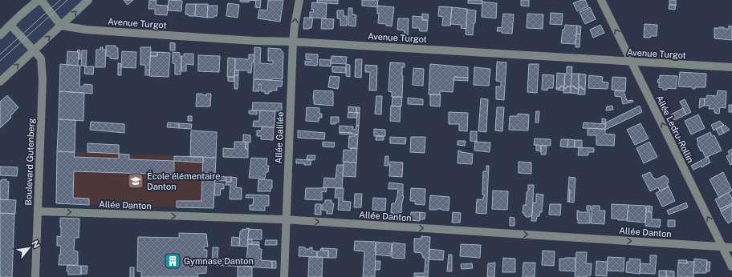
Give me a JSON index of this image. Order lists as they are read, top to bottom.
{
  "streets": {
    "street": [
      "Avenue Turgot",
      "Allée Ledru-Rollin",
      "Allée Galilée",
      "Boulevard Gutenberg",
      "Allée Danton"
    ]
  },
  "crossings": [
    ["Avenue Turgot", "Allée Ledru-Rollin"],
    ["Avenue Turgot", "Allée Galilée"],
    ["Allée Ledru-Rollin", "Allée Danton"],
    ["Allée Galilée", "Allée Danton"],
    ["Boulevard Gutenberg", "Allée Danton"]
  ],
  "one_way": ["Allée Ledru-Rollin", "Allée Danton"],
  "places": {
    "school or university": ["École élémentaire Danton"],
    "building": ["Gymnase Danton"]
  },
  "north": "top right"
}
